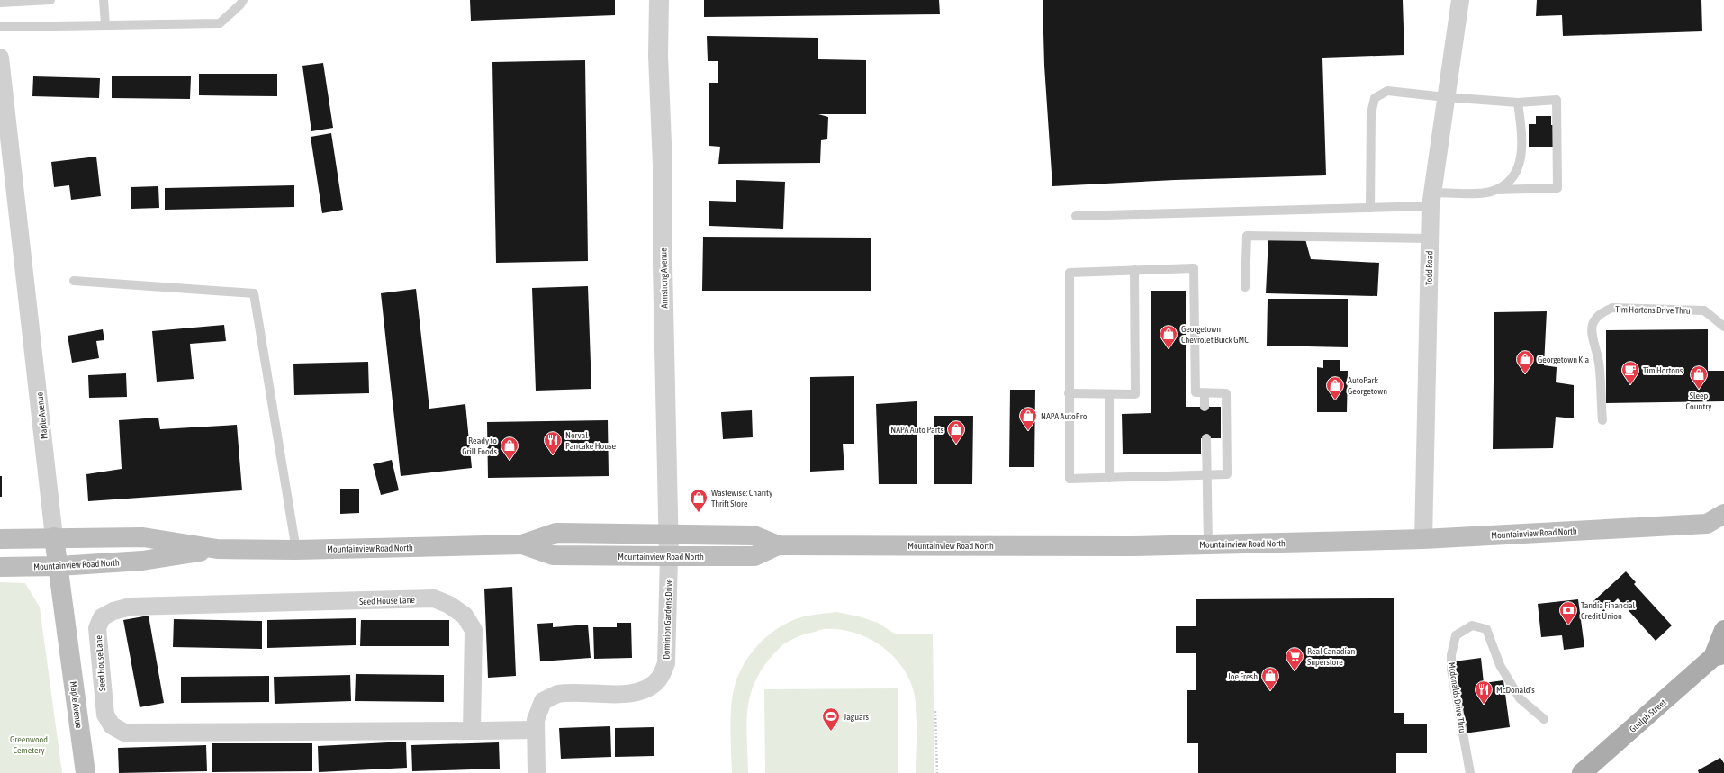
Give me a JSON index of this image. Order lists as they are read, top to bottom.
{
  "streets": {
    "main road": ["Maple Avenue", "Mountainview Road North", "Guelph Street"],
    "street": [
      "Todd Road",
      "Armstrong Avenue",
      "Seed House Lane",
      "Dominion Gardens Drive"
    ],
    "lane": ["Tim Hortons Drive Thru", "Mcdonalds Drive Thru"]
  },
  "crossings": [
    ["Todd Road", "Mountainview Road North"],
    ["Armstrong Avenue", "Mountainview Road North"],
    ["Armstrong Avenue", "Dominion Gardens Drive"],
    ["Maple Avenue", "Mountainview Road North"],
    ["Mountainview Road North", "Dominion Gardens Drive"],
    ["Seed House Lane", "Dominion Gardens Drive"]
  ],
  "parks": ["Greenwood Cemetery"],
  "places": {
    "shop": [
      "Georgetown Chevrolet Buick GMC",
      "Georgetown Kia",
      "Sleep Country",
      "AutoPark Georgetown",
      "NAPA AutoPro",
      "NAPA Auto Parts",
      "Ready to Grill Foods",
      "Wastewise: Charity Thrift Store",
      "Joe Fresh"
    ],
    "cafe": ["Tim Hortons"],
    "restaurant": ["Norval Pancake House", "McDonald's"],
    "bank": ["Tandia Financial Credit Union"],
    "supermarket": ["Real Canadian Superstore"],
    "sports": ["Jaguars"]
  }
}
